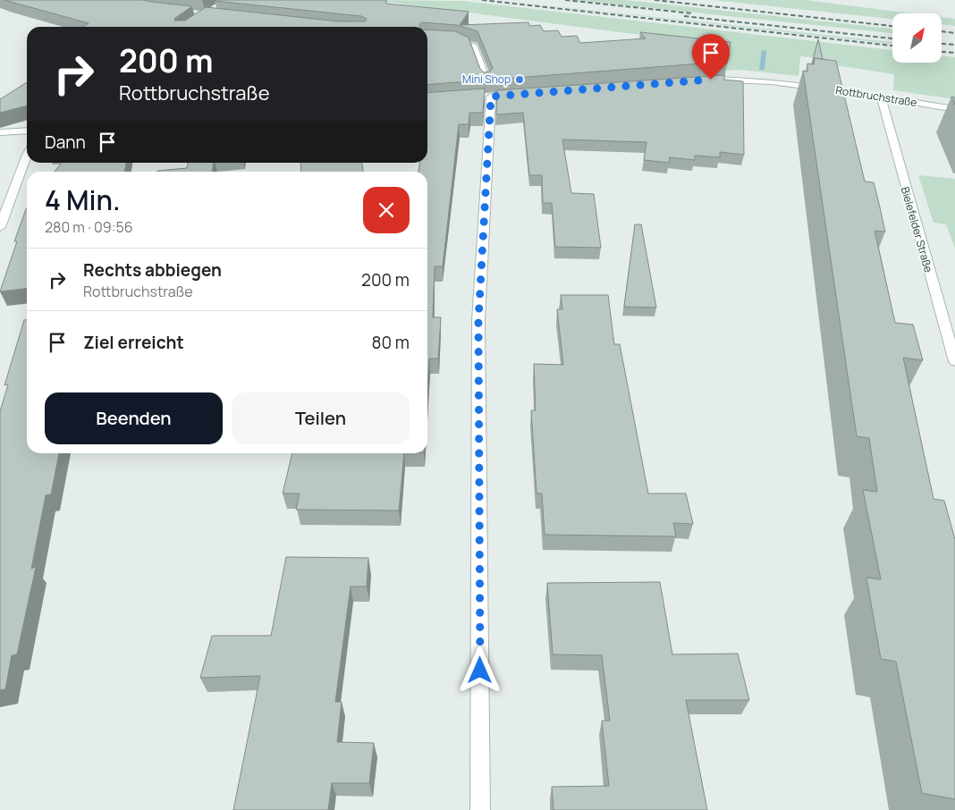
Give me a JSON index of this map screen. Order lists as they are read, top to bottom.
{
  "streets": {
    "street": ["Rottbruchstraße", "Bielefelder Straße"]
  },
  "crossings": [
    ["Rottbruchstraße", "Bielefelder Straße"]
  ],
  "places": ["Mini Shop"],
  "north": "top right",
  "page": {
    "turn": ["200 m", "Rottbruchstraße"],
    "then": "Dann",
    "heading": ["4 Min.", "280 m · 09:56"],
    "list": [
      {
        "name": "Rechts abbiegen",
        "note": "Rottbruchstraße",
        "value": "200 m"
      },
      {
        "name": "Ziel erreicht",
        "value": "80 m"
      }
    ],
    "buttons": ["Beenden", "Teilen"]
  }
}
